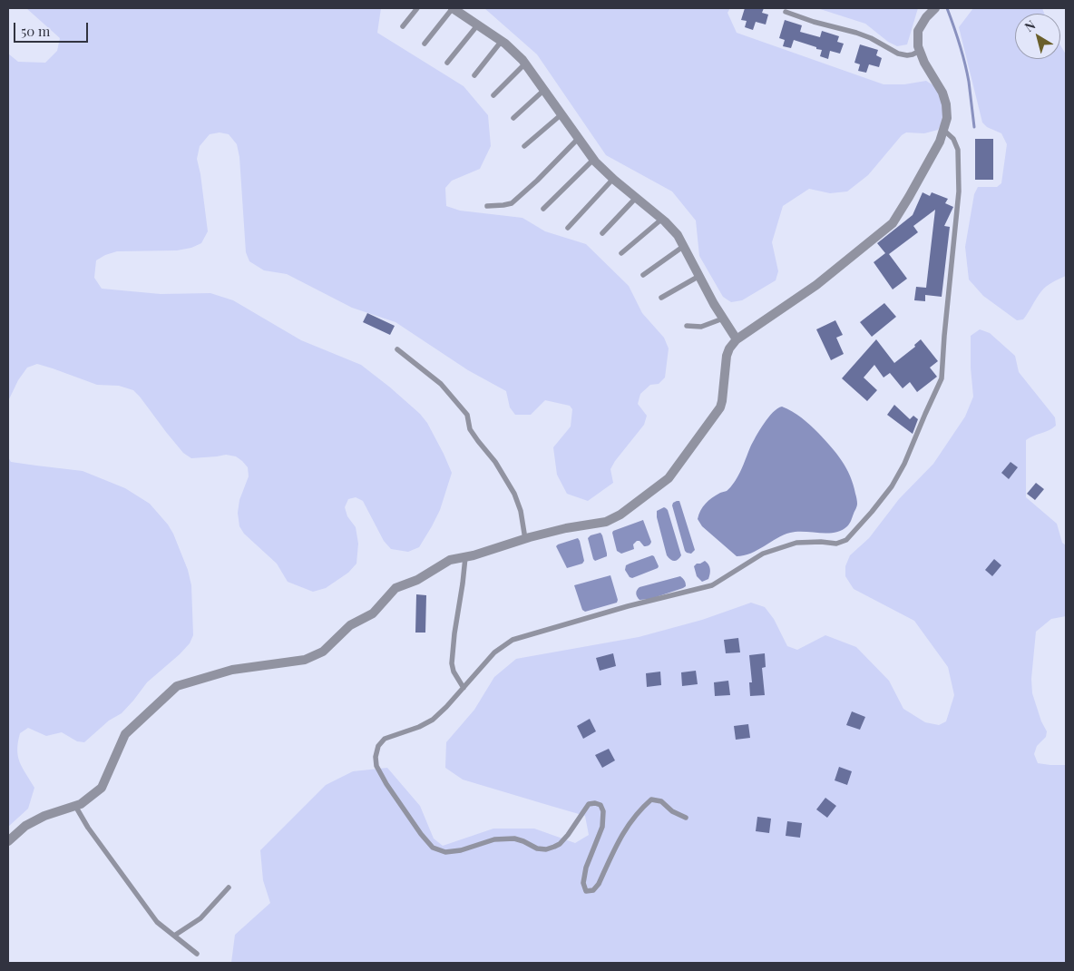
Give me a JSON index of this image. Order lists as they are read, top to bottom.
{
  "scale_bar": "50 m",
  "north": "top left"
}
